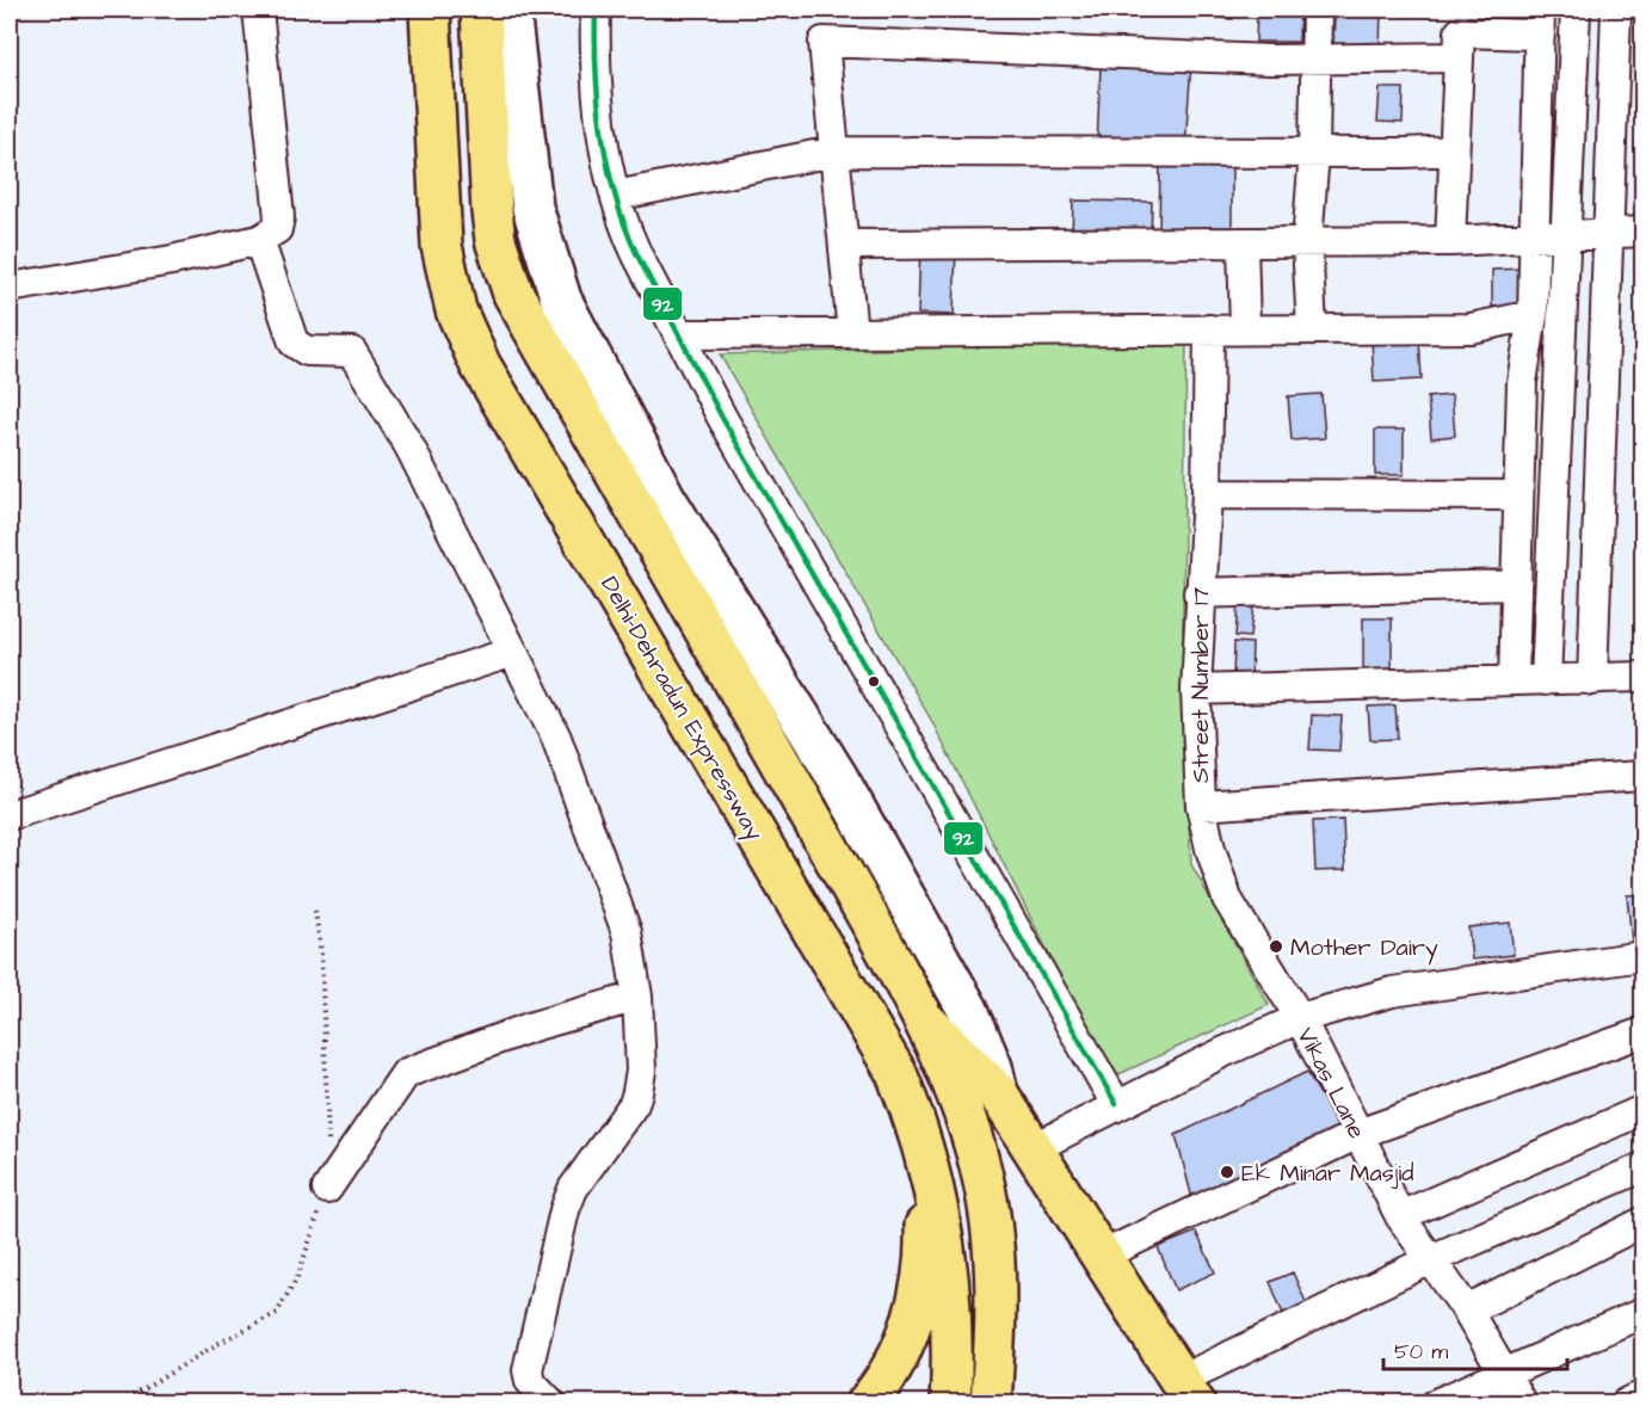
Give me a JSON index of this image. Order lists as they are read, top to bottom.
{
  "streets": {
    "main road": ["Delhi-Dehradun Expressway"],
    "street": ["Street Number 17", "Vikas Lane"]
  },
  "crossings": [
    ["Street Number 17", "Vikas Lane"]
  ],
  "places": ["Mother Dairy", "Ek Minar Masjid"],
  "lines": ["transit line 92"],
  "scale_bar": "50 m"
}
